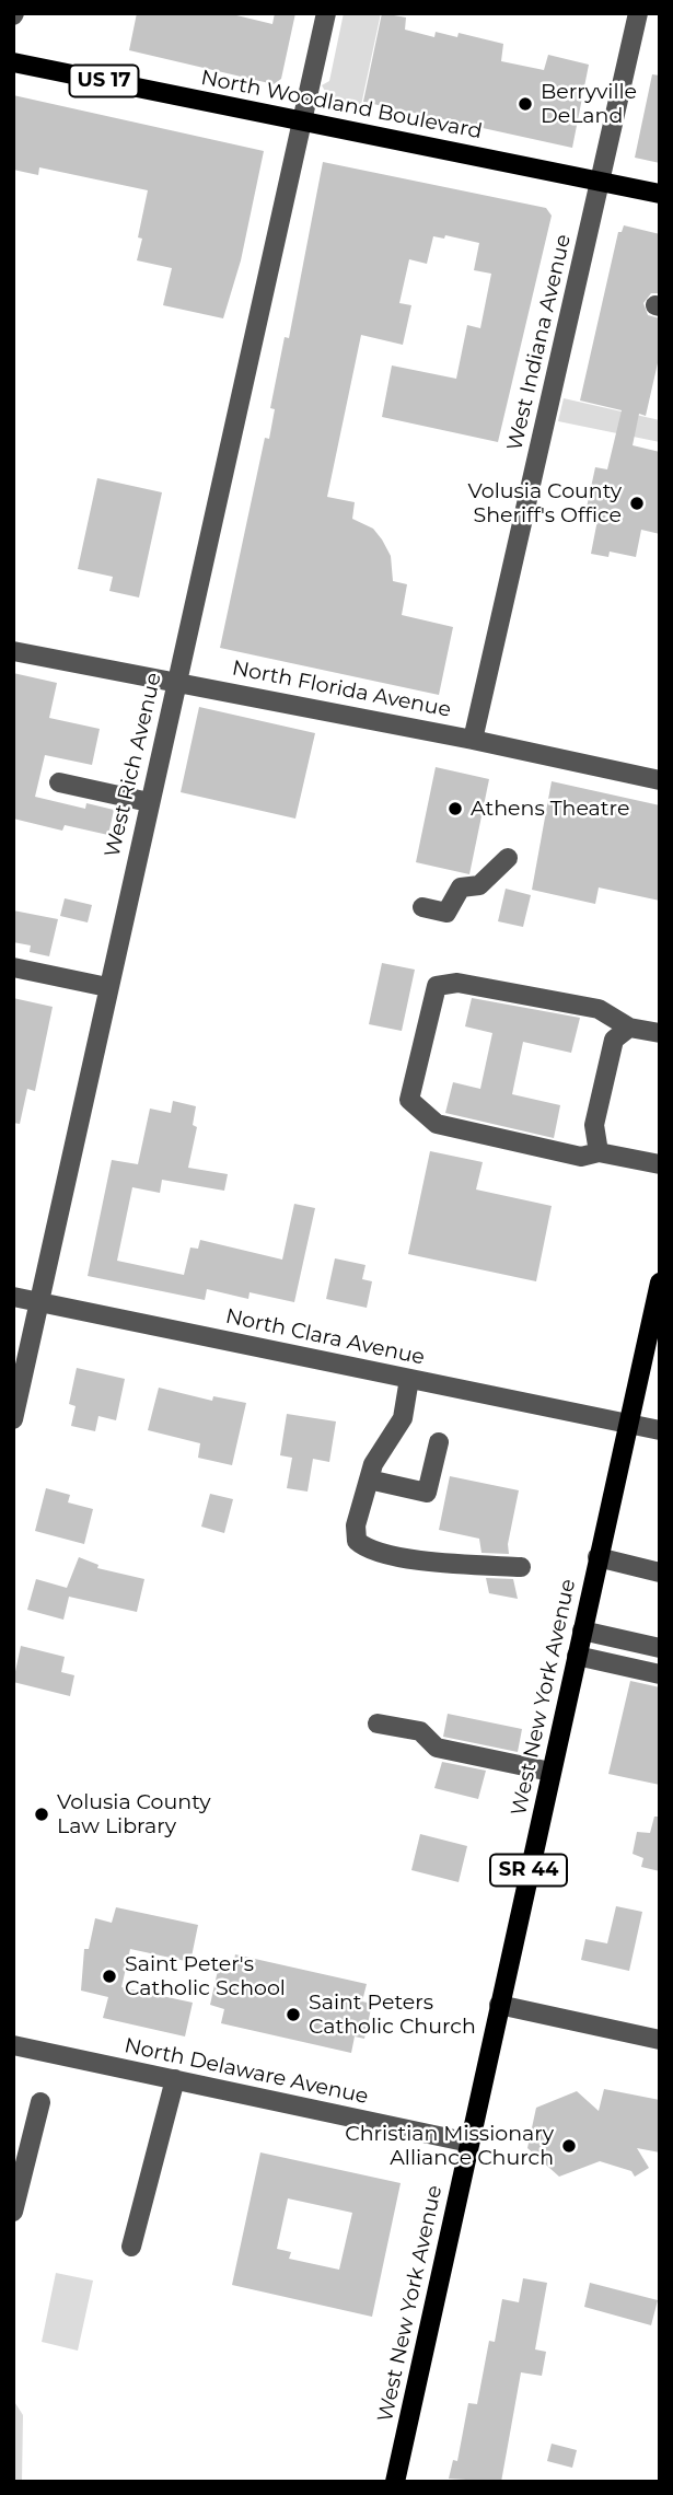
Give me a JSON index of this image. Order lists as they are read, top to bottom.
{
  "streets": {
    "main road": [
      "US 17",
      "North Woodland Boulevard",
      "West New York Avenue",
      "SR 44"
    ],
    "street": [
      "West Indiana Avenue",
      "North Florida Avenue",
      "West Rich Avenue",
      "North Clara Avenue",
      "North Delaware Avenue"
    ]
  },
  "crossings": [
    ["North Woodland Boulevard", "West Indiana Avenue"],
    ["North Woodland Boulevard", "West Rich Avenue"],
    ["West Indiana Avenue", "North Florida Avenue"],
    ["North Florida Avenue", "West Rich Avenue"],
    ["West Rich Avenue", "North Clara Avenue"],
    ["North Clara Avenue", "West New York Avenue"],
    ["West New York Avenue", "North Delaware Avenue"]
  ],
  "places": [
    "Berryville DeLand",
    "Volusia County Sheriff's Office",
    "Athens Theatre",
    "Volusia County Law Library",
    "Saint Peter's Catholic School",
    "Saint Peters Catholic Church",
    "Christian Missionary Alliance Church"
  ]
}
